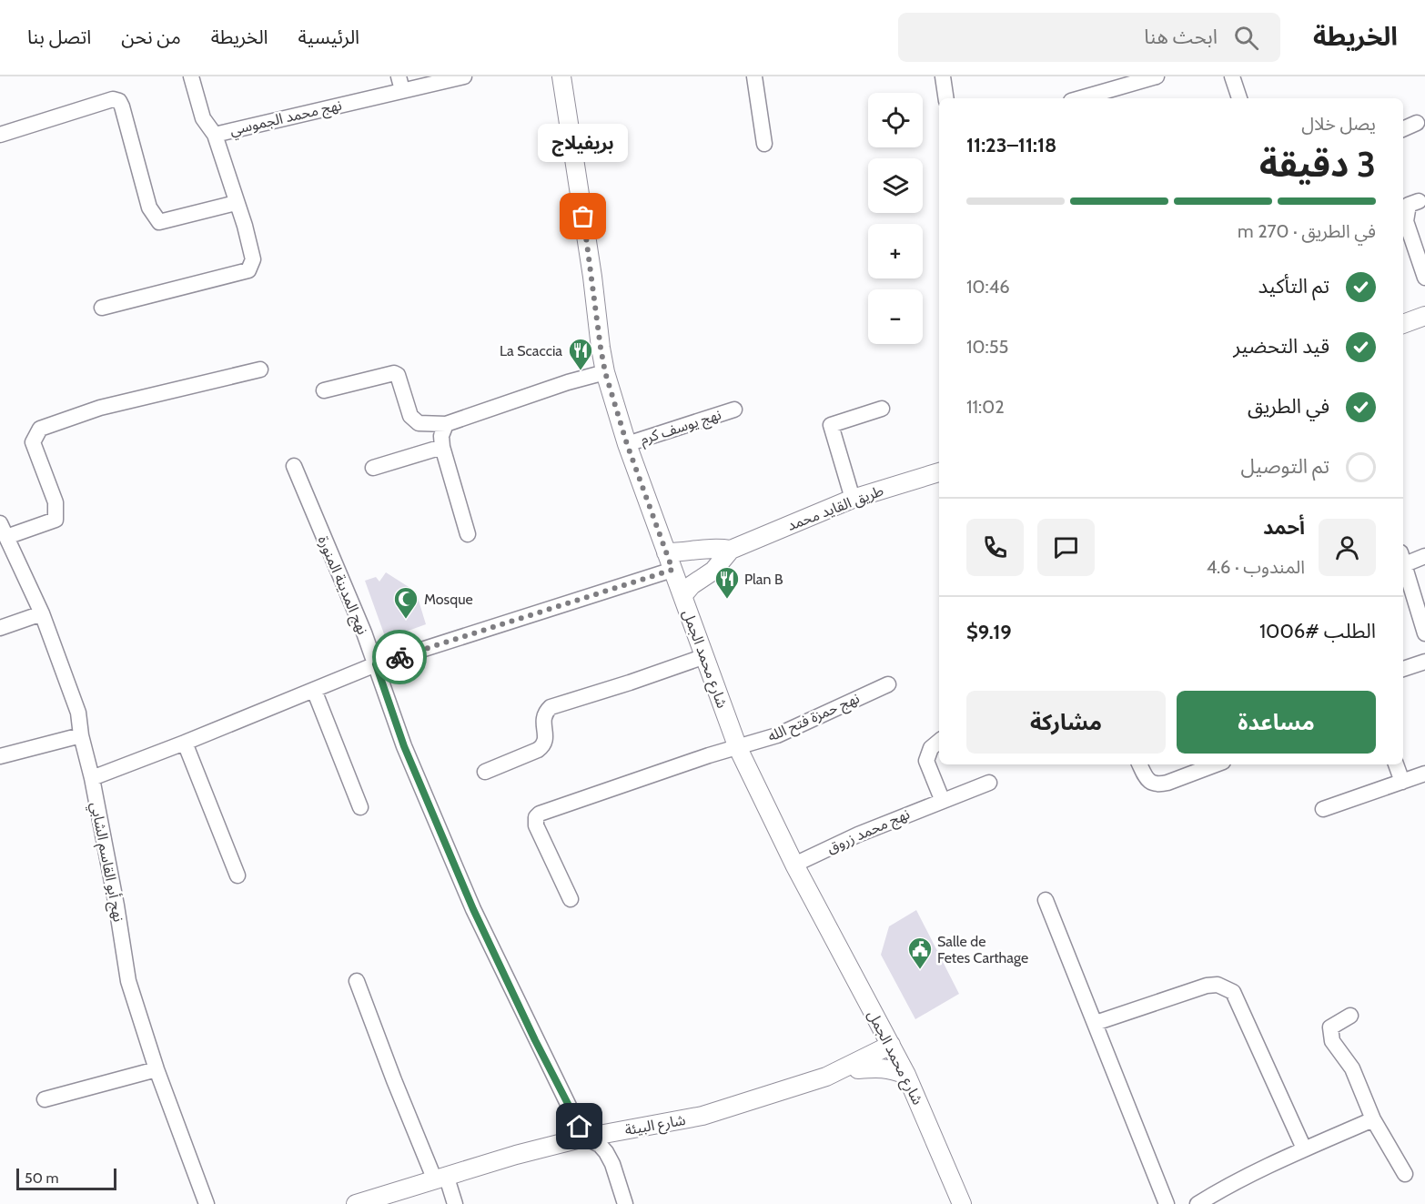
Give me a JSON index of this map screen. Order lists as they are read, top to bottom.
{
  "streets": {
    "street": [
      "نهج محمد الجموسي",
      "نهج يوسف كرم",
      "طريق القايد محمد",
      "نهج المدينة المنورة",
      "شارع محمد الجمل",
      "نهج حمزة فتح الله",
      "نهج محمد زروق",
      "نهج أبو القاسم الشابي",
      "شارع البيئة"
    ]
  },
  "crossings": [
    ["نهج يوسف كرم", "شارع محمد الجمل"],
    ["طريق القايد محمد", "شارع محمد الجمل"],
    ["نهج المدينة المنورة", "شارع البيئة"],
    ["شارع محمد الجمل", "نهج حمزة فتح الله"],
    ["شارع محمد الجمل", "نهج محمد زروق"],
    ["شارع محمد الجمل", "شارع البيئة"]
  ],
  "places": {
    "other": ["بريفيلاج"],
    "restaurant": ["La Scaccia", "Plan B"],
    "mosque": ["Mosque"],
    "public building": ["Salle de Fetes Carthage"]
  },
  "scale_bar": "50 m",
  "page": {
    "header": "الخريطة",
    "search": "ابحث هنا",
    "nav": [
      "الرئيسية",
      "الخريطة",
      "من نحن",
      "اتصل بنا"
    ],
    "map_buttons": ["+", "−"],
    "heading": ["3 دقيقة", "يصل خلال", "11:18–11:23"],
    "panel": [
      "أحمد",
      "المندوب · 4.6",
      "الطلب #1006",
      "$9.19"
    ],
    "bubble": "بريفيلاج",
    "bar": "في الطريق · 270 m",
    "list": [
      ["تم التأكيد", "10:46"],
      ["قيد التحضير", "10:55"],
      ["في الطريق", "11:02"],
      "تم التوصيل"
    ],
    "buttons": ["مساعدة", "مشاركة"],
    "scale": "50 m"
  }
}
